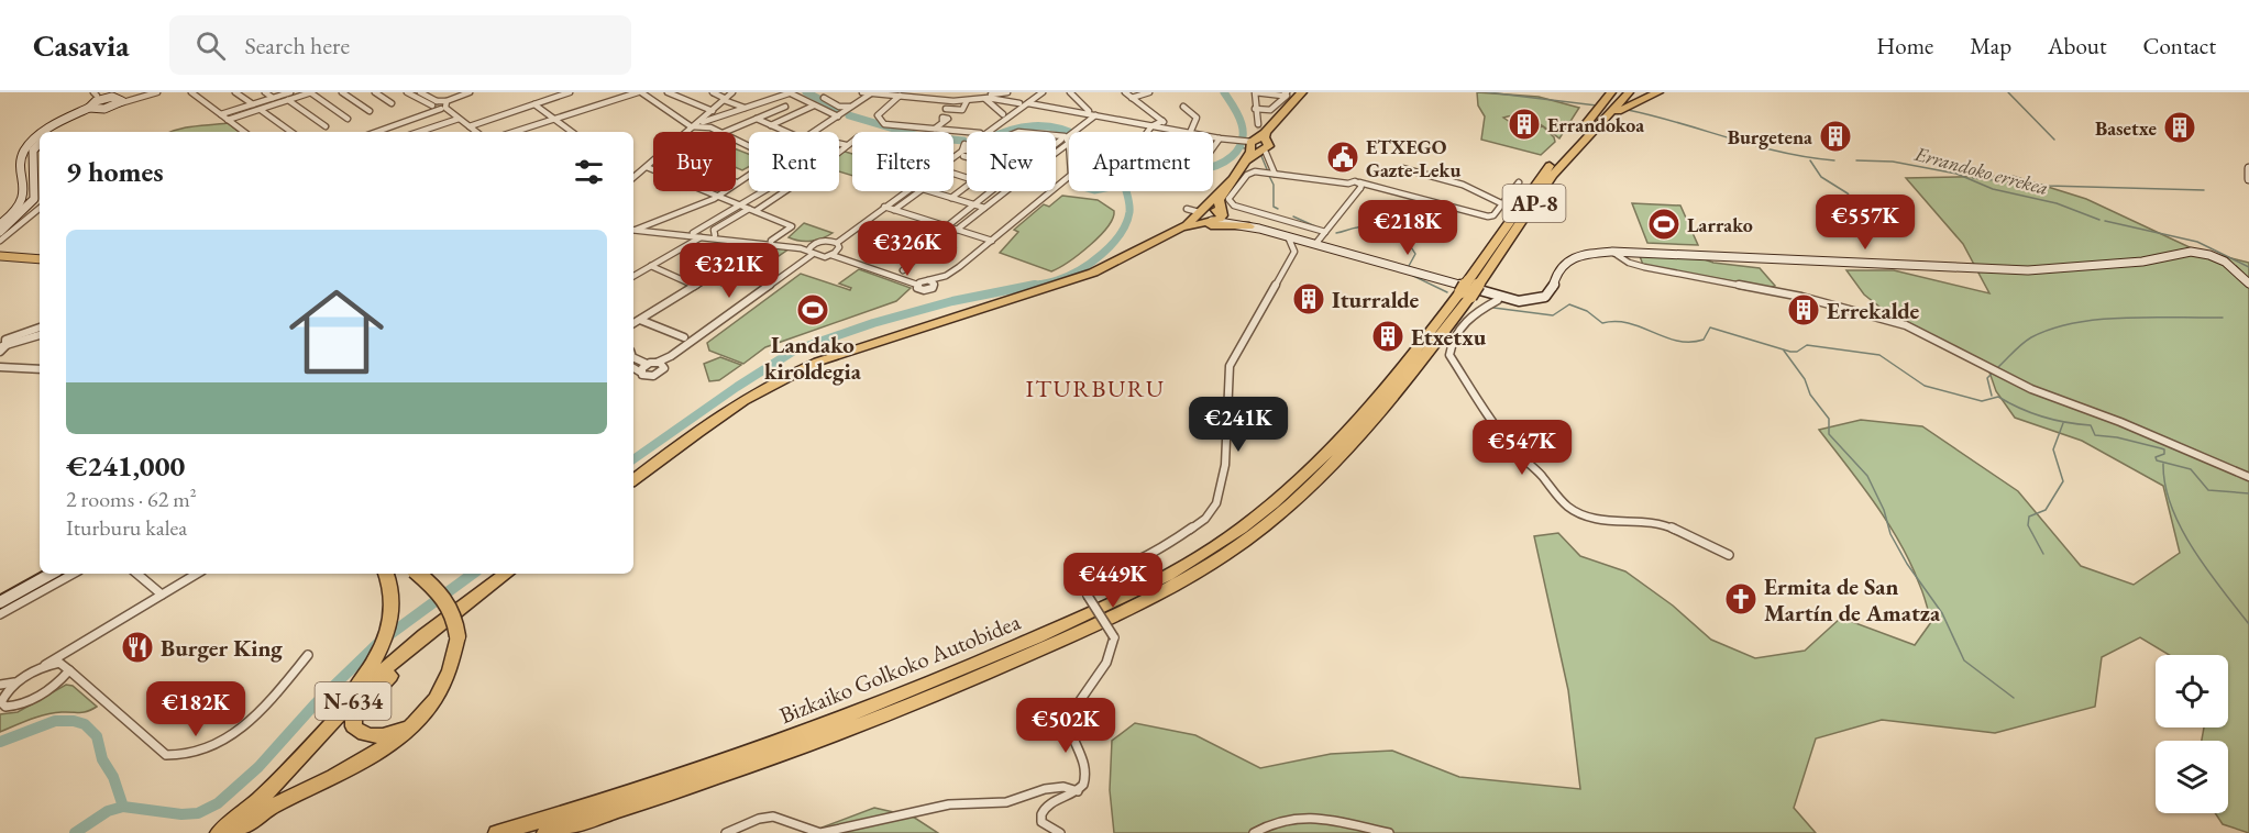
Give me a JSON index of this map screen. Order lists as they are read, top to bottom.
{
  "streets": {
    "highway": ["AP-8", "Bizkaiko Golkoko Autobidea", "N-634"]
  },
  "districts": ["ITURBURU"],
  "water": ["Errandoko errekea"],
  "places": {
    "building": [
      "Errandokoa",
      "Basetxe",
      "Burgetena",
      "Iturralde",
      "Errekalde",
      "Etxetxu"
    ],
    "public building": ["ETXEGO Gazte-Leku"],
    "sports": ["Larrako", "Landako kiroldegia"],
    "church": ["Ermita de San Martín de Amatza"],
    "restaurant": ["Burger King"]
  },
  "page": {
    "header": "Casavia",
    "search": "Search here",
    "nav": [
      "Home",
      "Map",
      "About",
      "Contact"
    ],
    "chip": [
      "Buy",
      "Rent",
      "Filters",
      "New",
      "Apartment"
    ],
    "heading": "9 homes",
    "price": [
      "€557K",
      "€218K",
      "€326K",
      "€321K",
      "€241K",
      "€547K",
      "€449K",
      "€182K",
      "€502K"
    ],
    "list": [
      {
        "name": "€241,000",
        "note": "2 rooms · 62 m² · Iturburu kalea"
      }
    ]
  }
}
